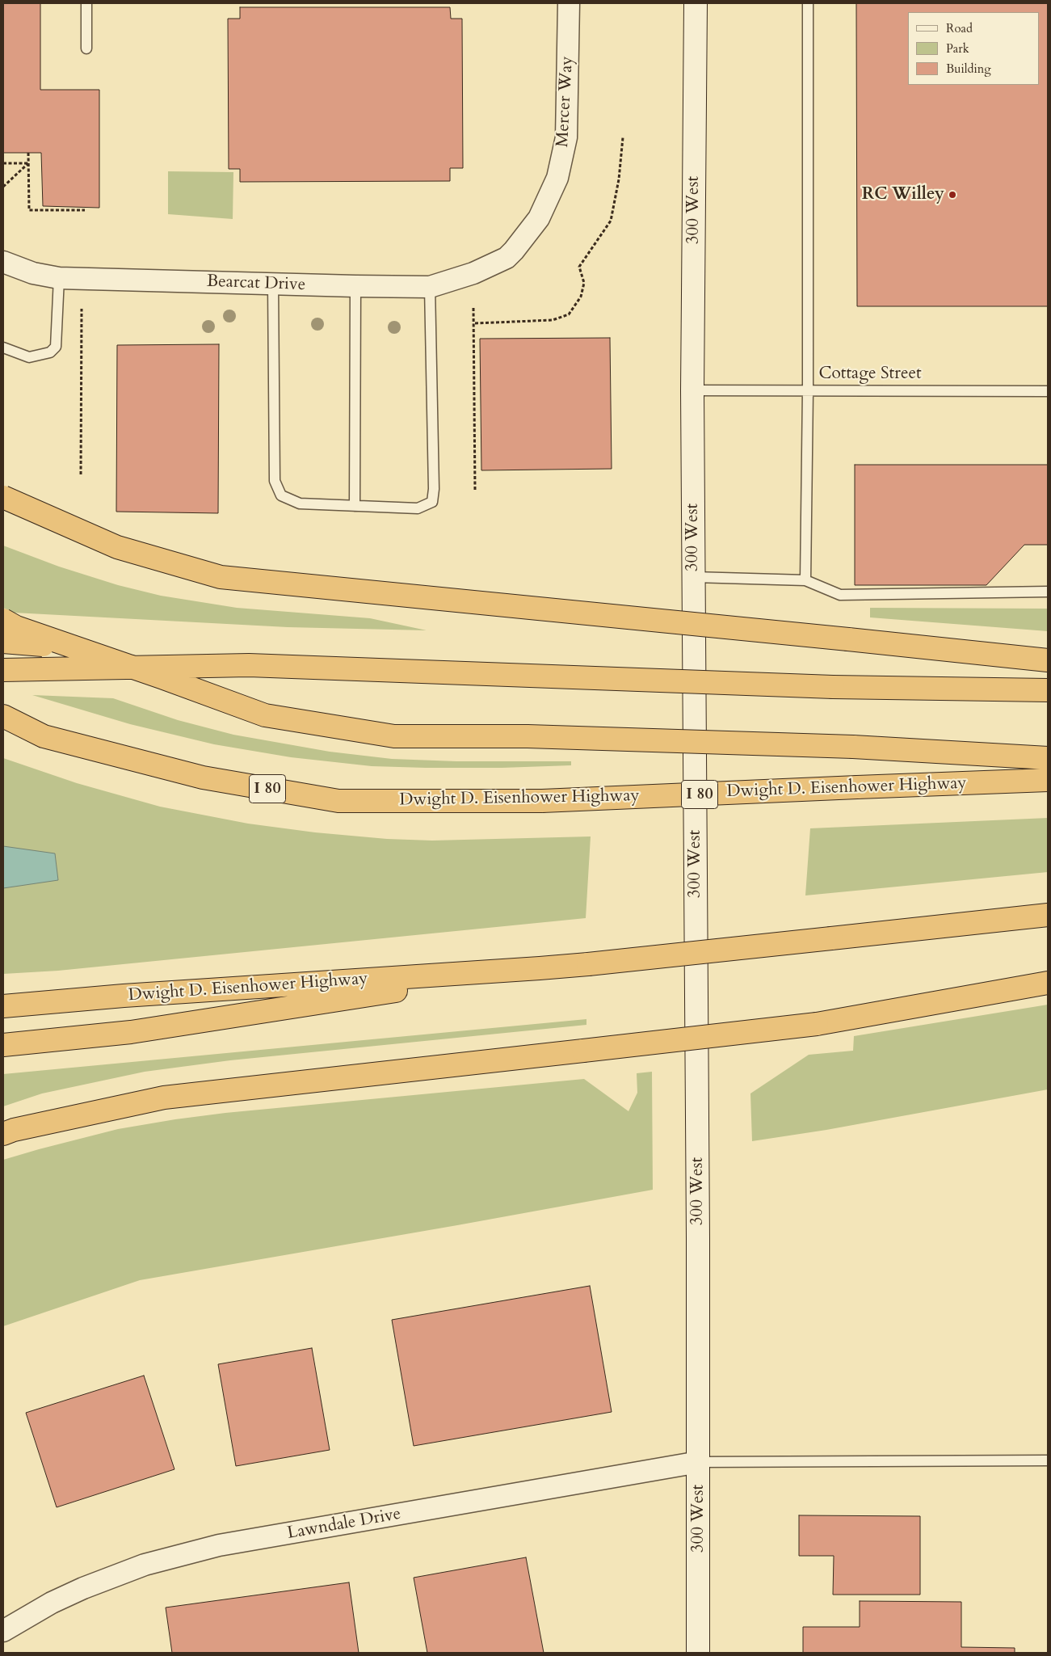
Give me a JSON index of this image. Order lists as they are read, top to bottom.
{
  "streets": {
    "highway": ["Dwight D. Eisenhower Highway", "I 80"],
    "main road": ["300 West"],
    "street": ["Mercer Way", "Bearcat Drive", "Lawndale Drive"],
    "lane": ["Cottage Street"]
  },
  "crossings": [
    ["Mercer Way", "Bearcat Drive"],
    ["300 West", "Cottage Street"],
    ["300 West", "Lawndale Drive"]
  ],
  "places": ["RC Willey"],
  "legend": ["Road", "Park", "Building"]
}
